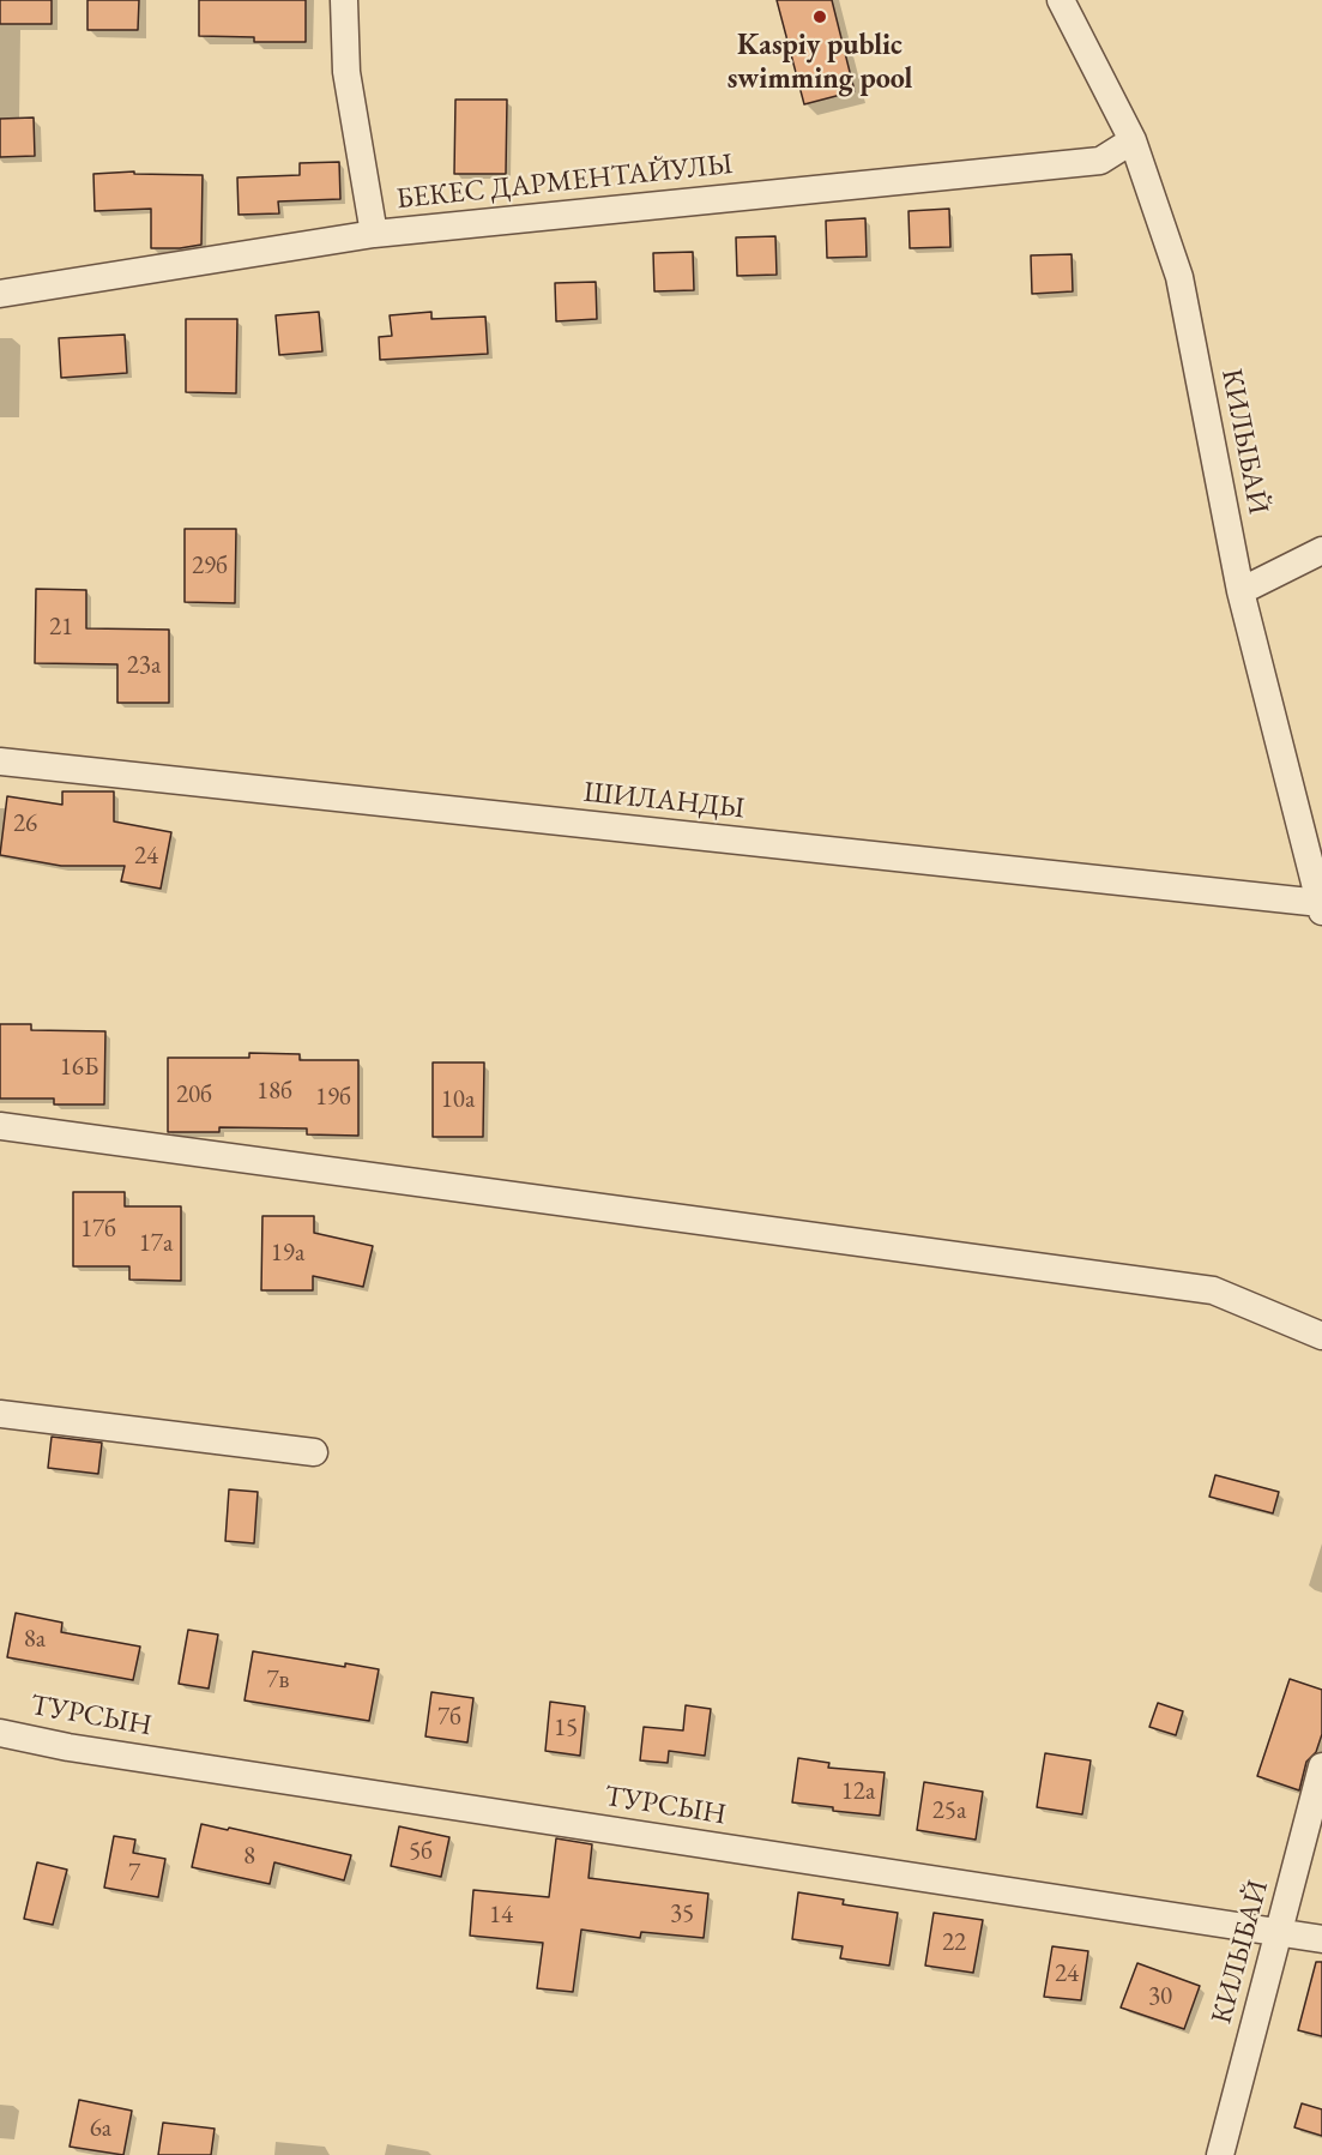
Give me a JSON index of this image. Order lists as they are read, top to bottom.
{
  "streets": {
    "street": [
      "БЕКЕС ДАРМЕНТАЙУЛЫ",
      "КИЛЫБАЙ",
      "ШИЛАНДЫ",
      "ТУРСЫН"
    ]
  },
  "crossings": [
    ["БЕКЕС ДАРМЕНТАЙУЛЫ", "КИЛЫБАЙ"],
    ["КИЛЫБАЙ", "ШИЛАНДЫ"],
    ["КИЛЫБАЙ", "ТУРСЫН"]
  ],
  "places": ["Kaspiy public swimming pool"],
  "house_numbers": [
    "29б",
    "21",
    "23а",
    "26",
    "24",
    "16Б",
    "18б",
    "20б",
    "19б",
    "10а",
    "17б",
    "17а",
    "19а",
    "8а",
    "7в",
    "7б",
    "15",
    "12а",
    "25а",
    "5б",
    "8",
    "7",
    "35",
    "14",
    "22",
    "24",
    "30",
    "6а"
  ]
}
